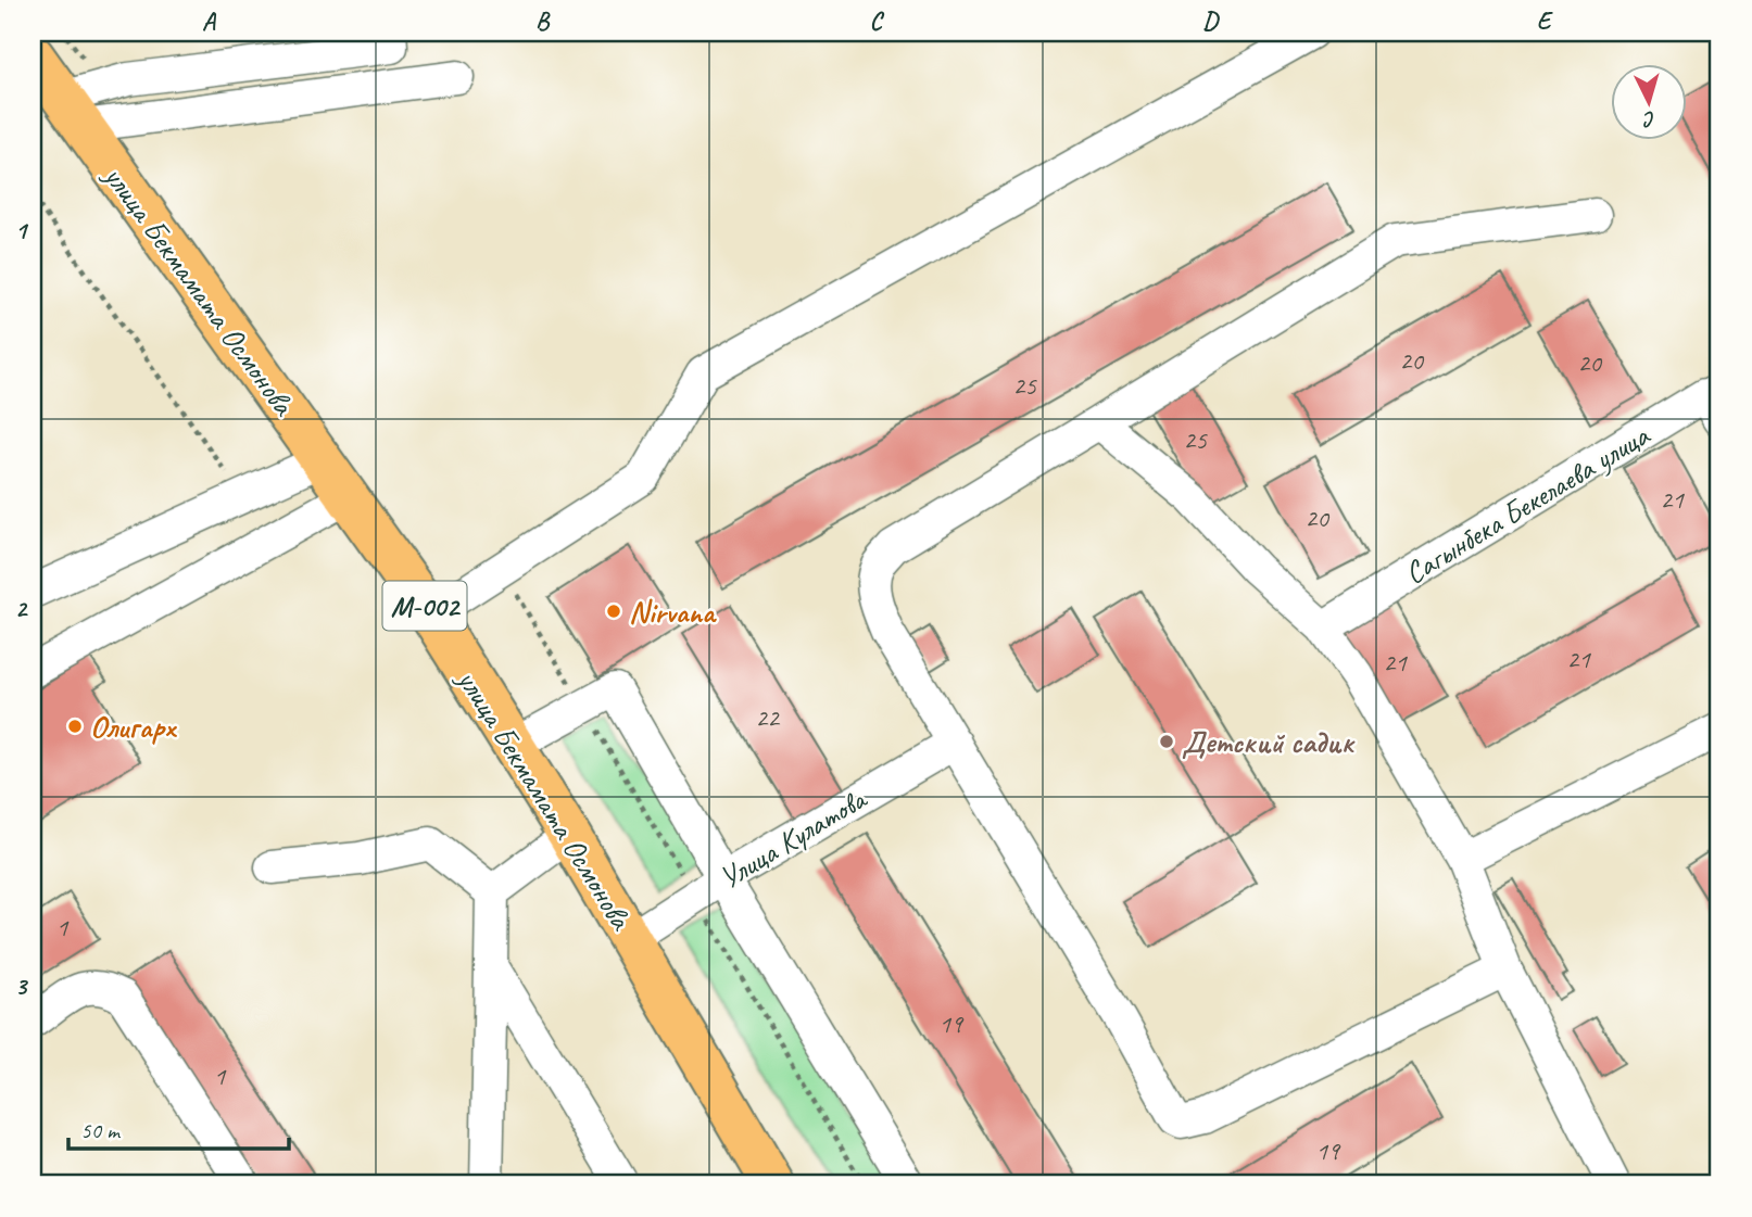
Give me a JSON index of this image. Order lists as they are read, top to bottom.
{
  "streets": {
    "highway": ["улица Бекмамата Осмонова", "M-002"],
    "street": ["Сагынбека Бекелаева улица", "Улица Кулатова"]
  },
  "crossings": [
    ["улица Бекмамата Осмонова", "Улица Кулатова"]
  ],
  "places": ["Nirvana", "Олигарх", "Детский садик"],
  "house_numbers": [
    "20",
    "20",
    "25",
    "25",
    "21",
    "20",
    "21",
    "21",
    "22",
    "1",
    "19",
    "1",
    "19"
  ],
  "scale_bar": "50 m",
  "north": "bottom",
  "grid": {
    "columns": [
      "A",
      "B",
      "C",
      "D",
      "E"
    ],
    "rows": ["1", "2", "3"]
  }
}
